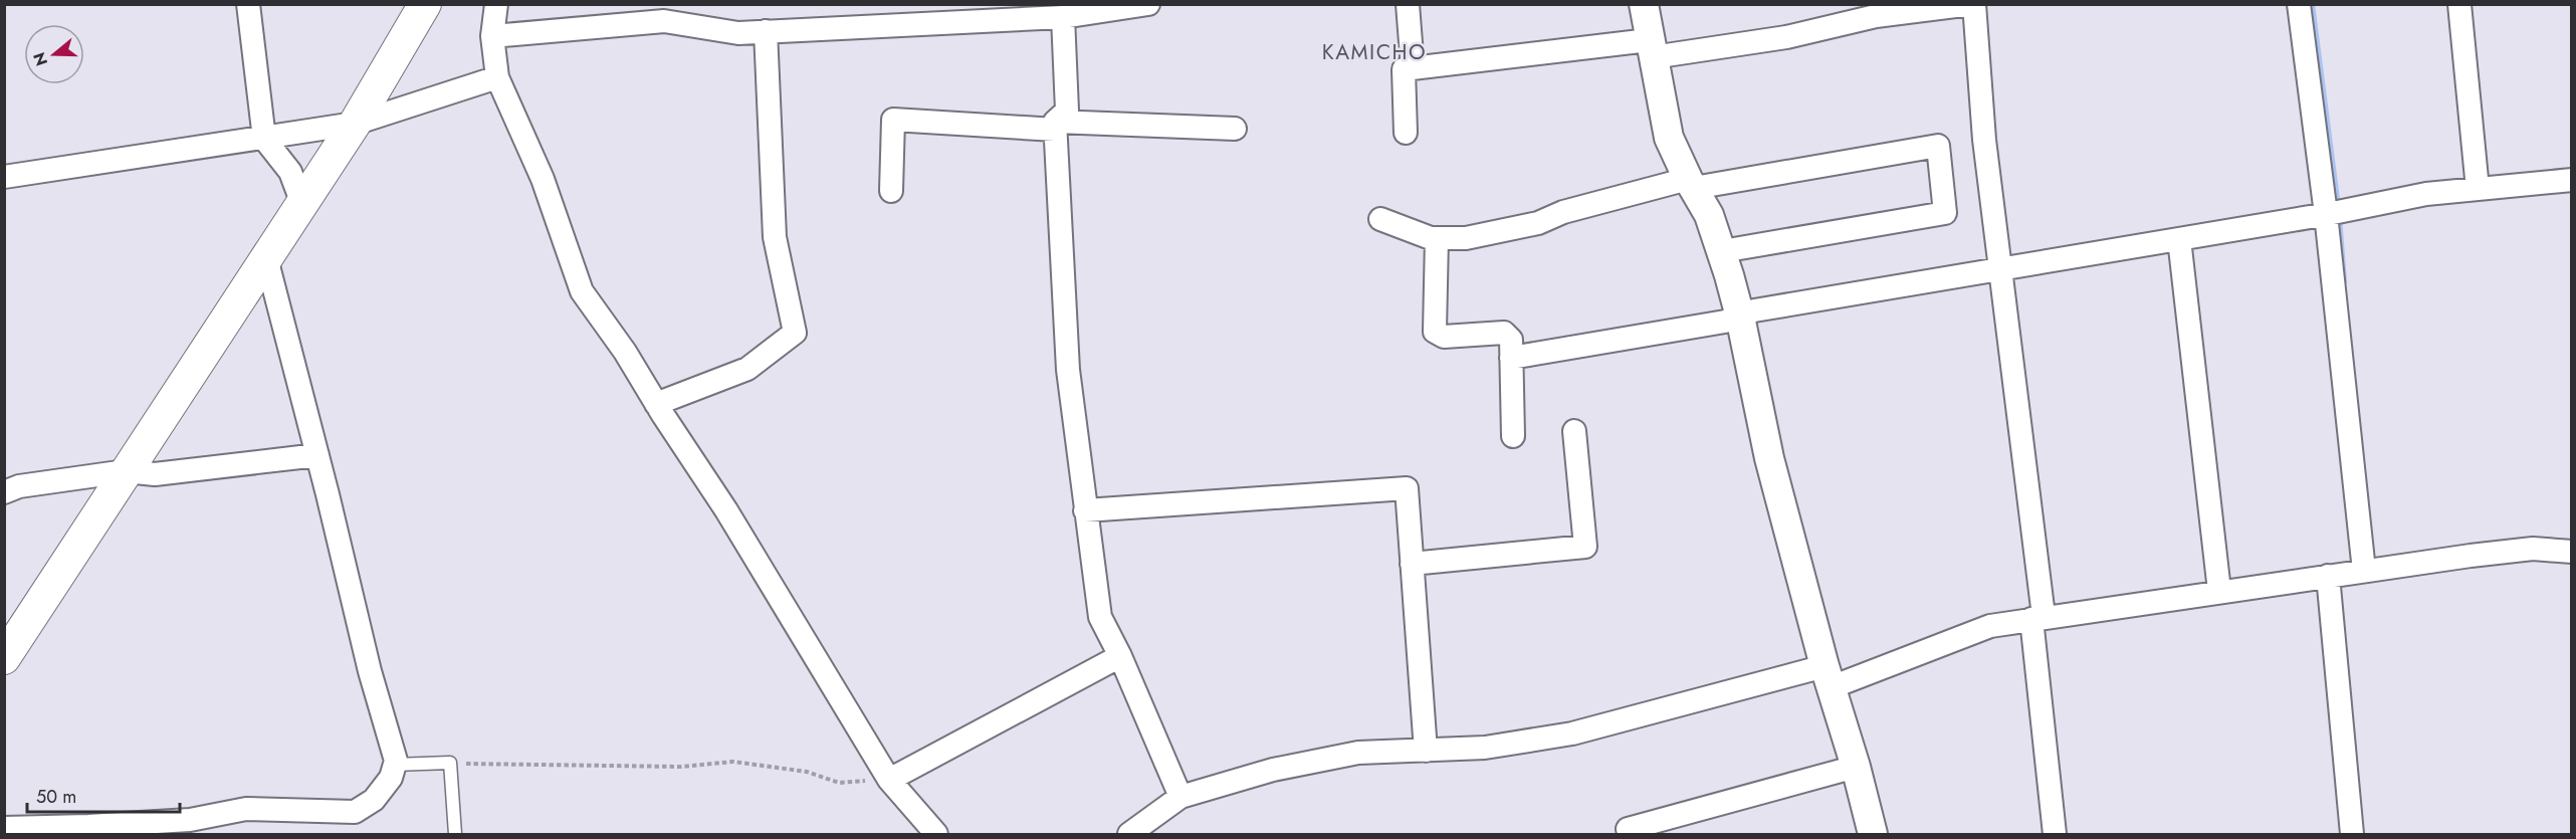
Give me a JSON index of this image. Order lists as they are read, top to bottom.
{
  "districts": ["KAMICHO"],
  "scale_bar": "50 m",
  "north": "left"
}
